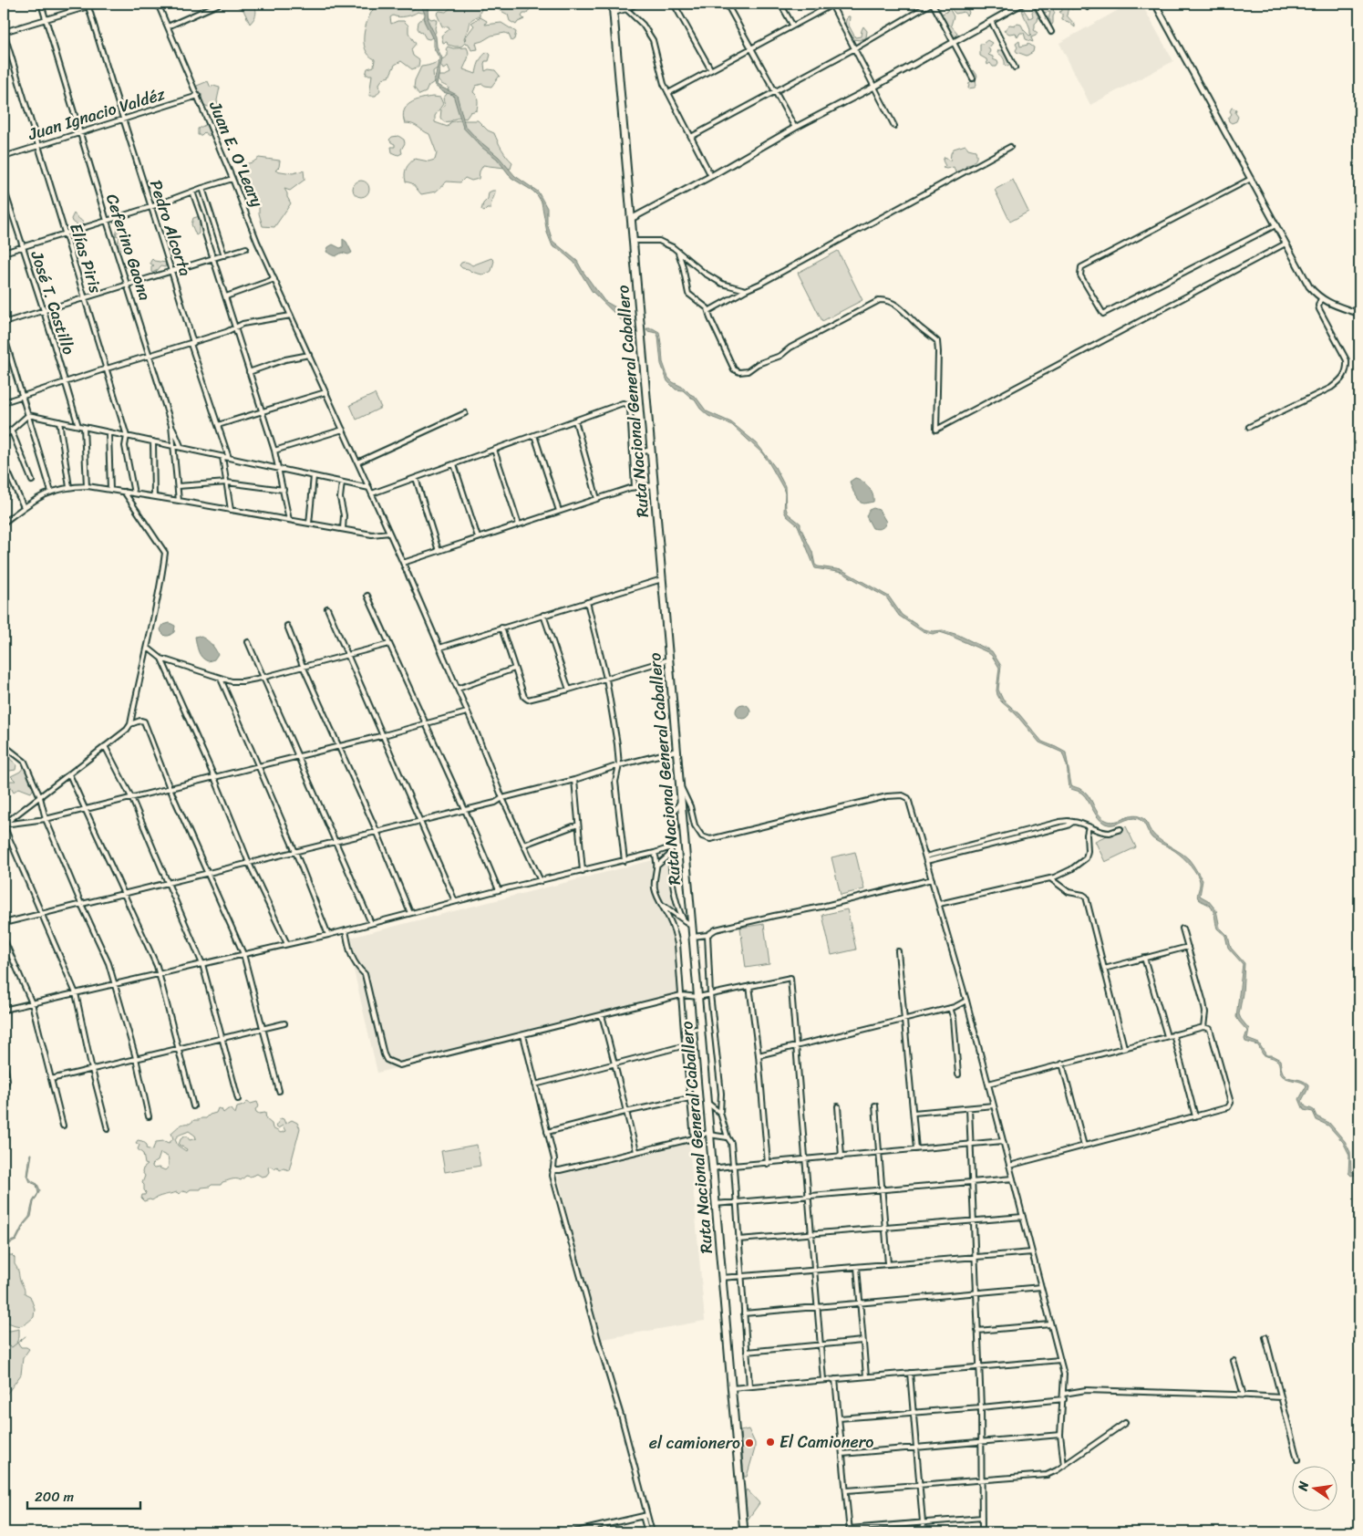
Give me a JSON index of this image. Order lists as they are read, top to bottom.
{
  "streets": {
    "highway": ["Ruta Nacional General Caballero"],
    "street": [
      "Juan Ignacio Valdéz",
      "Juan E. O'Leary",
      "Pedro Alcorta",
      "Ceferino Gaona",
      "Elías Piris",
      "José T. Castillo"
    ]
  },
  "crossings": [
    ["Juan Ignacio Valdéz", "Juan E. O'Leary"],
    ["Juan Ignacio Valdéz", "Pedro Alcorta"],
    ["Juan Ignacio Valdéz", "Ceferino Gaona"],
    ["Juan Ignacio Valdéz", "Elías Piris"]
  ],
  "places": ["El Camionero", "el camionero"],
  "scale_bar": "200 m",
  "north": "left"
}
